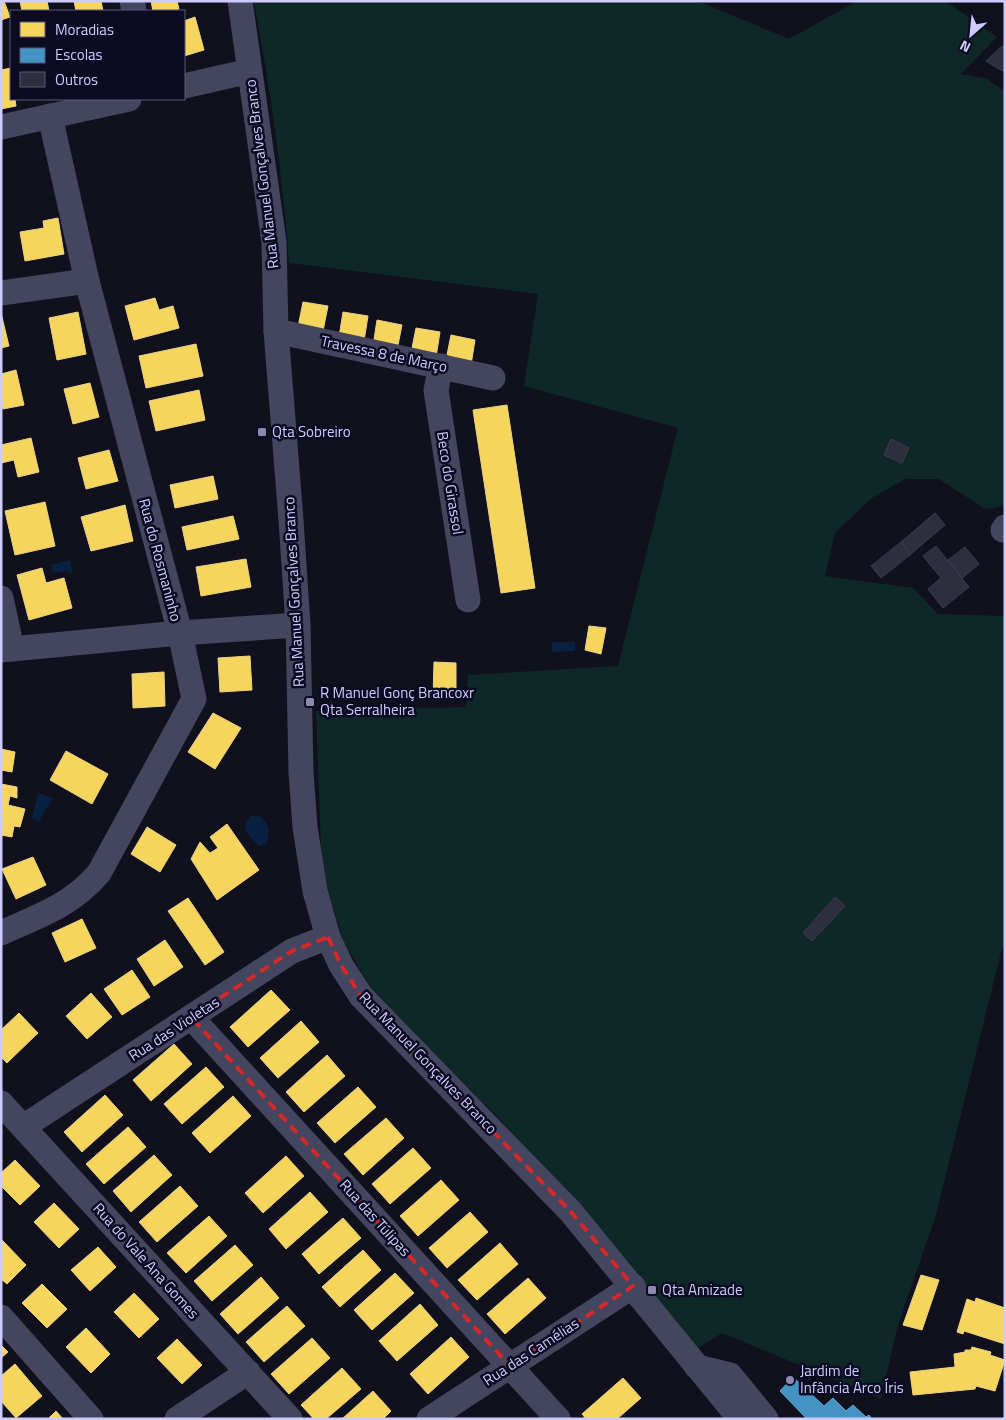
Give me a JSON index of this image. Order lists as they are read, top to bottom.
{
  "streets": {
    "street": [
      "Rua Manuel Gonçalves Branco",
      "Travessa 8 de Março",
      "Beco do Girassol",
      "Rua do Rosmaninho",
      "Rua das Violetas",
      "Rua das Túlipas",
      "Rua do Vale Ana Gomes",
      "Rua das Camélias"
    ]
  },
  "crossings": [
    ["Rua Manuel Gonçalves Branco", "Travessa 8 de Março"],
    ["Rua Manuel Gonçalves Branco", "Rua das Violetas"],
    ["Rua Manuel Gonçalves Branco", "Rua das Camélias"],
    ["Travessa 8 de Março", "Beco do Girassol"],
    ["Rua das Violetas", "Rua das Túlipas"],
    ["Rua das Violetas", "Rua do Vale Ana Gomes"],
    ["Rua das Túlipas", "Rua das Camélias"]
  ],
  "places": {
    "transit": ["Qta Sobreiro", "R Manuel Gonç Brancoxr Qta Serralheira", "Qta Amizade"],
    "other": ["Jardim de Infância Arco Íris"]
  },
  "legend": ["Moradias", "Escolas", "Outros"],
  "north": "bottom left"
}
